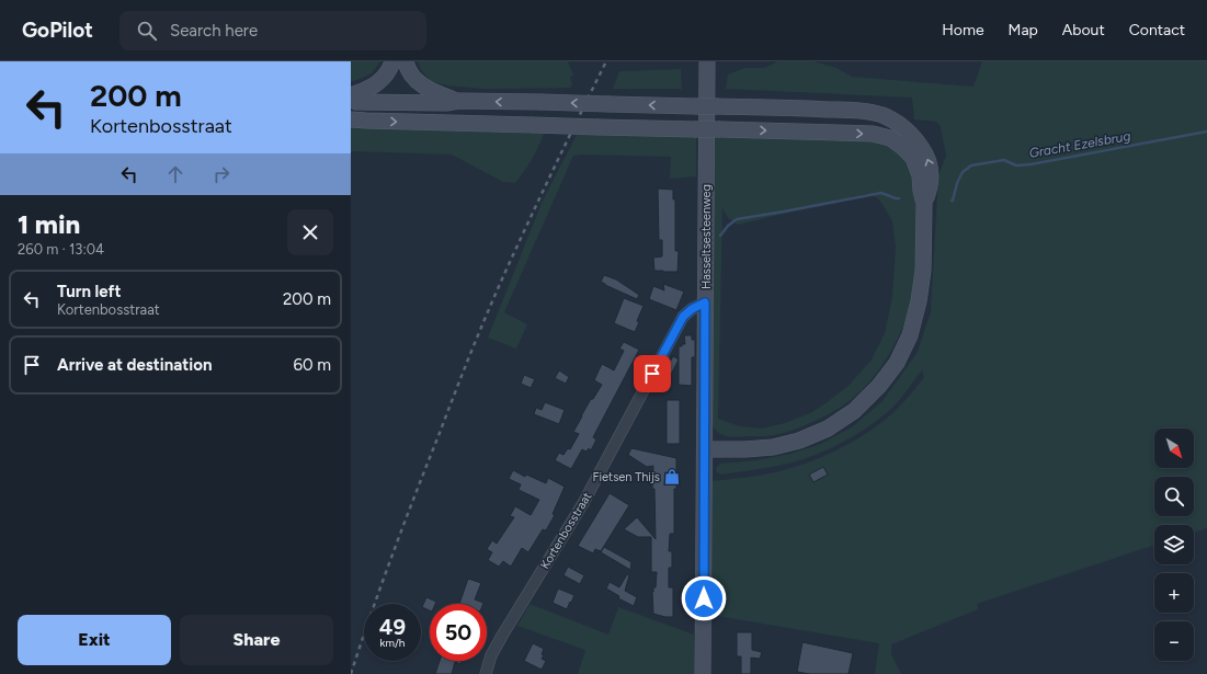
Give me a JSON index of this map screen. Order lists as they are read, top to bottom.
{
  "streets": {
    "main road": ["Hasseltsesteenweg"],
    "street": ["Kortenbosstraat"]
  },
  "crossings": [
    ["Hasseltsesteenweg", "Kortenbosstraat"]
  ],
  "water": ["Gracht Ezelsbrug"],
  "places": {
    "shop": ["Fietsen Thijs"]
  },
  "north": "bottom right",
  "page": {
    "header": "GoPilot",
    "search": "Search here",
    "nav": [
      "Home",
      "Map",
      "About",
      "Contact"
    ],
    "turn": ["200 m", "Kortenbosstraat"],
    "heading": ["1 min", "260 m · 13:04"],
    "list": [
      {
        "name": "Turn left",
        "note": "Kortenbosstraat",
        "value": "200 m"
      },
      {
        "name": "Arrive at destination",
        "value": "60 m"
      }
    ],
    "map_buttons": ["+", "−"],
    "speed": "49 km/h",
    "limit": "50",
    "buttons": ["Exit", "Share"]
  }
}
